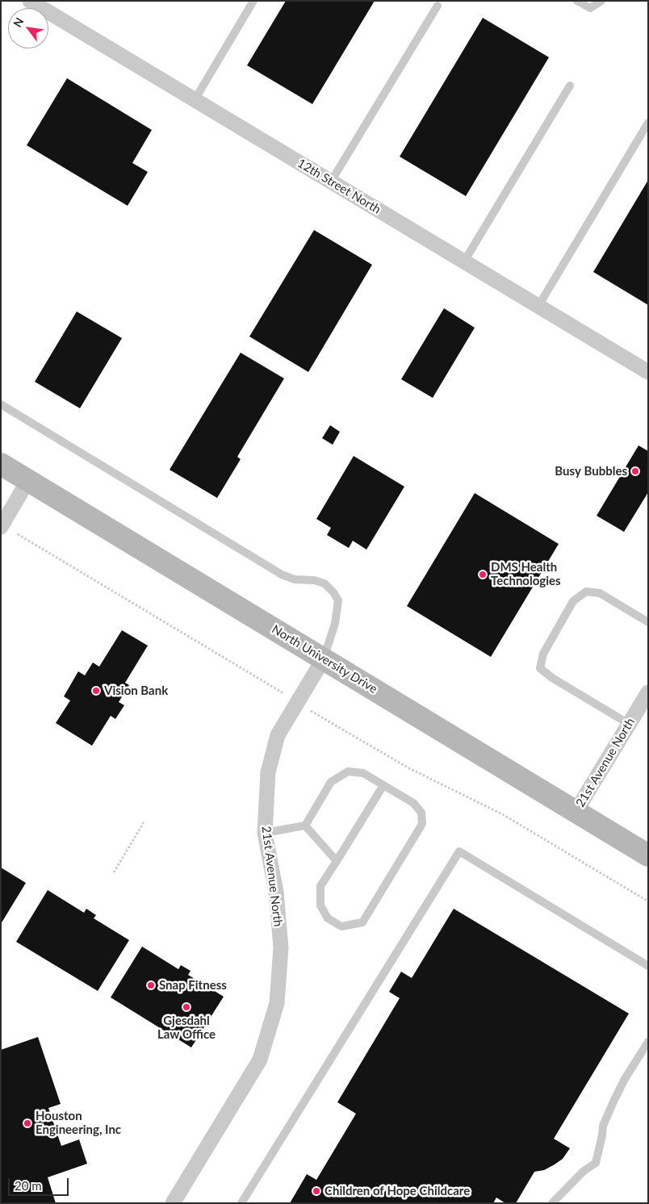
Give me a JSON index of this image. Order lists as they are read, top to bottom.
{
  "streets": {
    "main road": ["North University Drive"],
    "street": ["12th Street North", "21st Avenue North"]
  },
  "crossings": [
    ["North University Drive", "21st Avenue North"]
  ],
  "places": [
    "Busy Bubbles",
    "DMS Health Technologies",
    "Vision Bank",
    "Snap Fitness",
    "Gjesdahl Law Office",
    "Houston Engineering, Inc",
    "Children of Hope Childcare"
  ],
  "scale_bar": "20 m",
  "north": "top left"
}
